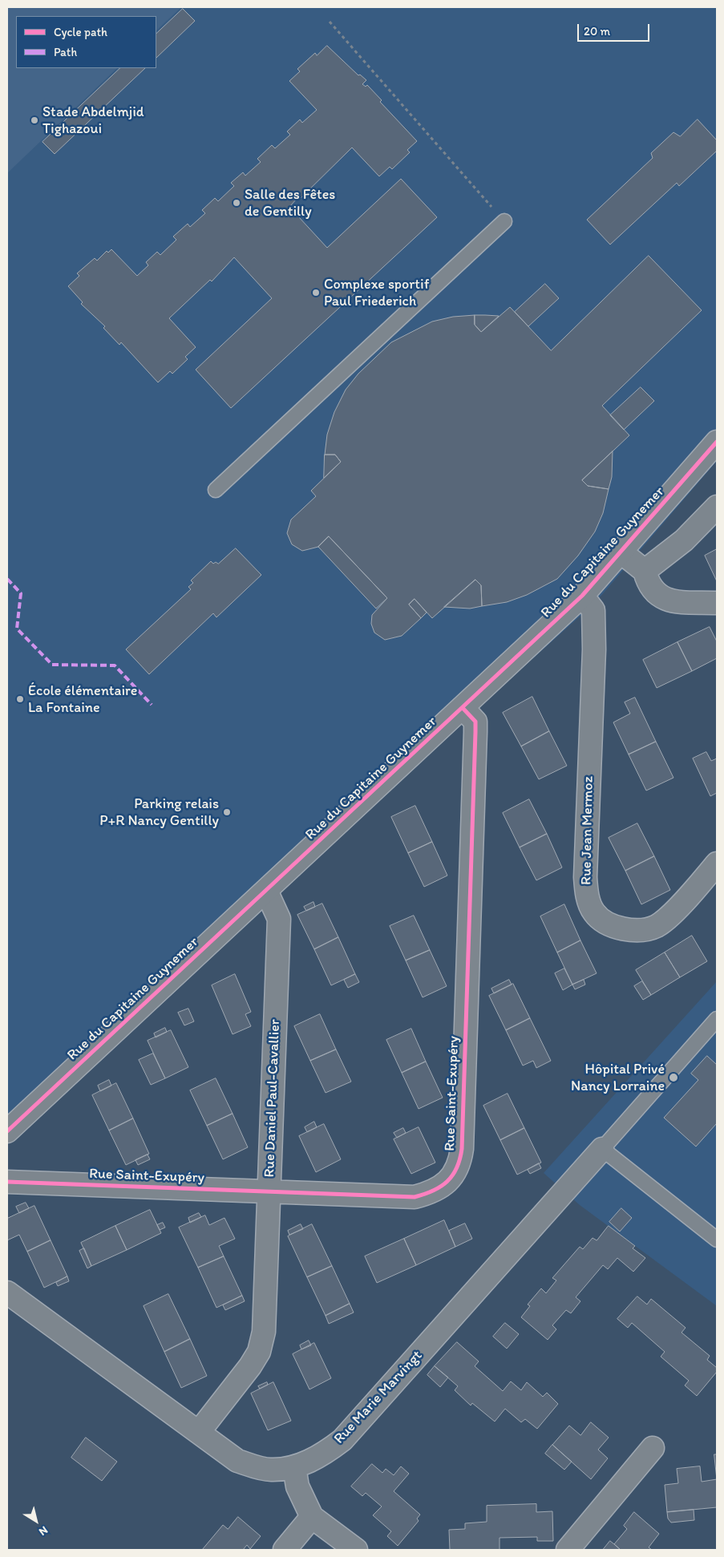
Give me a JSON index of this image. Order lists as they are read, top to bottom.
{
  "streets": {
    "street": [
      "Rue du Capitaine Guynemer",
      "Rue Jean Mermoz",
      "Rue Saint-Exupéry",
      "Rue Daniel Paul-Cavallier",
      "Rue Marie Marvingt"
    ]
  },
  "crossings": [
    ["Rue du Capitaine Guynemer", "Rue Jean Mermoz"],
    ["Rue du Capitaine Guynemer", "Rue Saint-Exupéry"],
    ["Rue du Capitaine Guynemer", "Rue Daniel Paul-Cavallier"],
    ["Rue Saint-Exupéry", "Rue Daniel Paul-Cavallier"],
    ["Rue Daniel Paul-Cavallier", "Rue Marie Marvingt"]
  ],
  "places": [
    "Stade Abdelmjid Tighazoui",
    "Salle des Fêtes de Gentilly",
    "Complexe sportif Paul Friederich",
    "École élémentaire La Fontaine",
    "Parking relais P+R Nancy Gentilly",
    "Hôpital Privé Nancy Lorraine"
  ],
  "legend": ["Cycle path", "Path"],
  "scale_bar": "20 m",
  "north": "bottom right"
}
